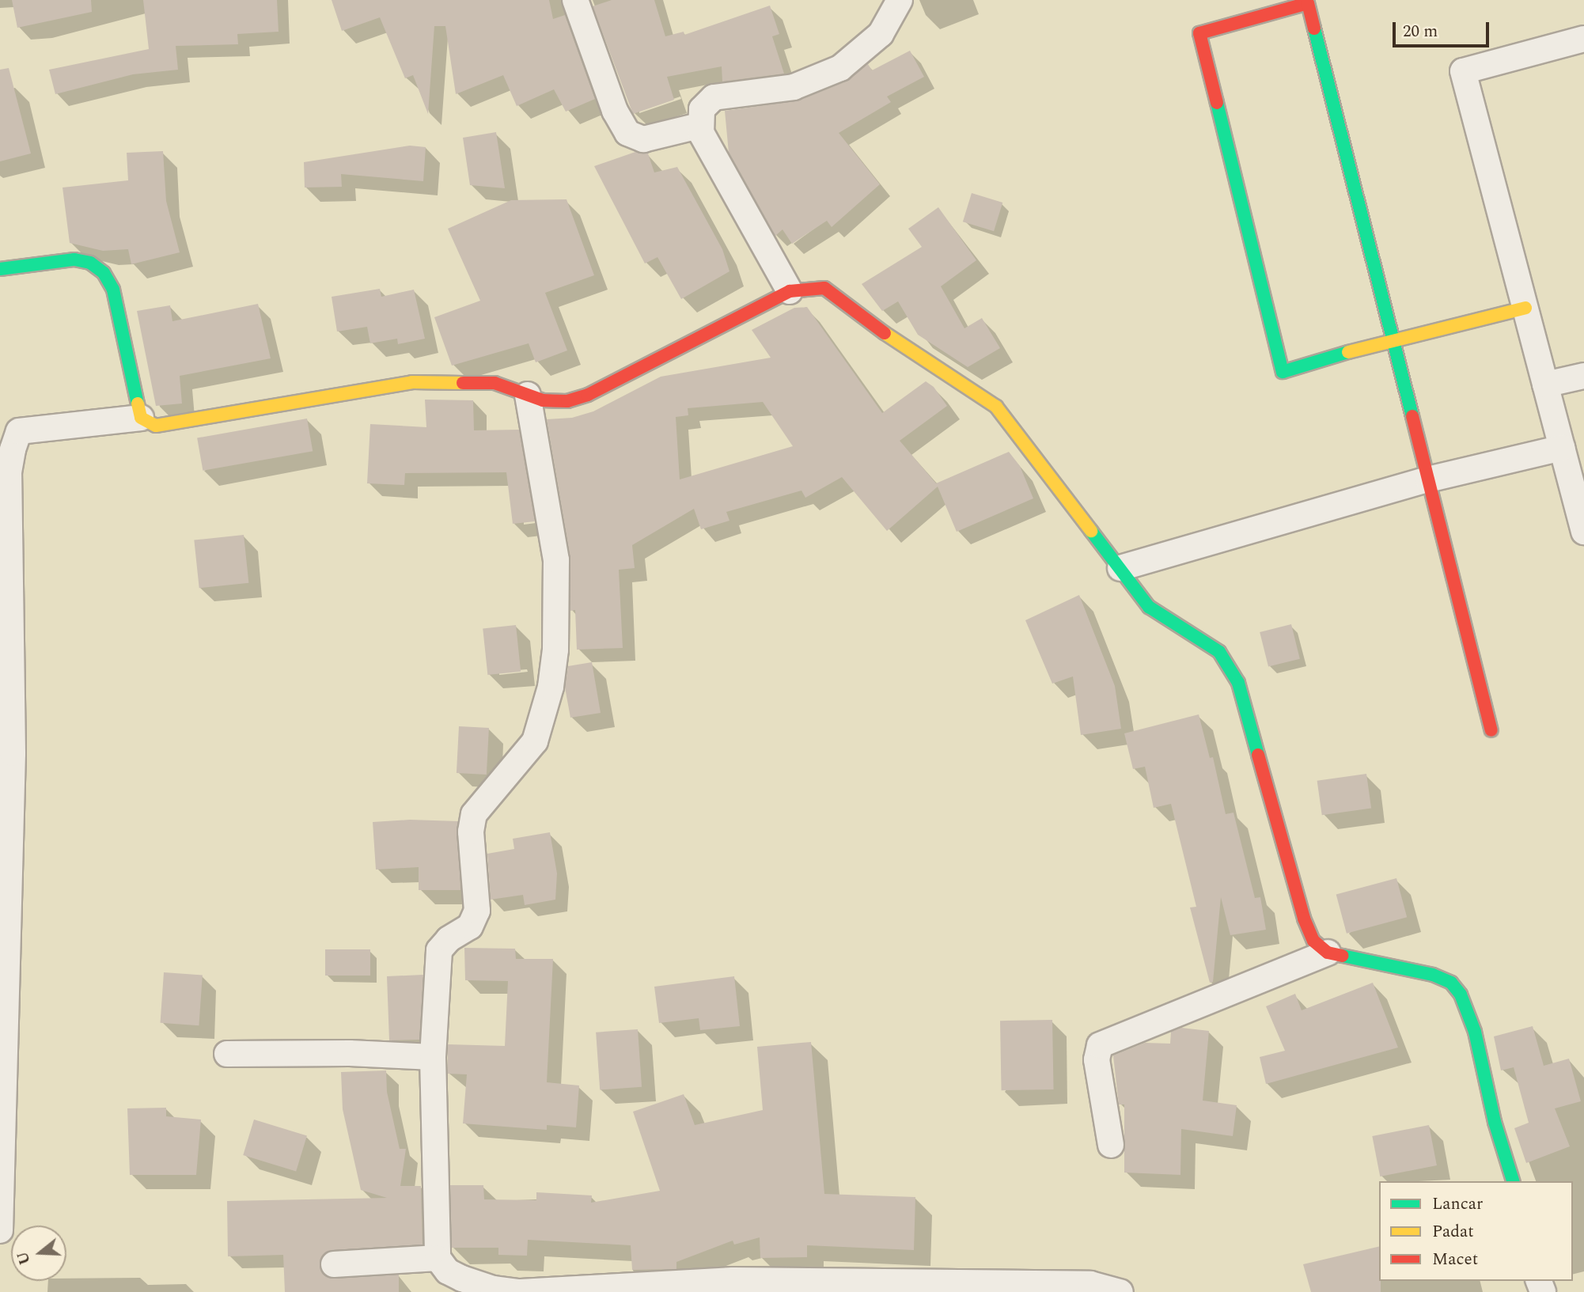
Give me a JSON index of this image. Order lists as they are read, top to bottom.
{
  "legend": ["Lancar", "Padat", "Macet"],
  "scale_bar": "20 m",
  "north": "left"
}
